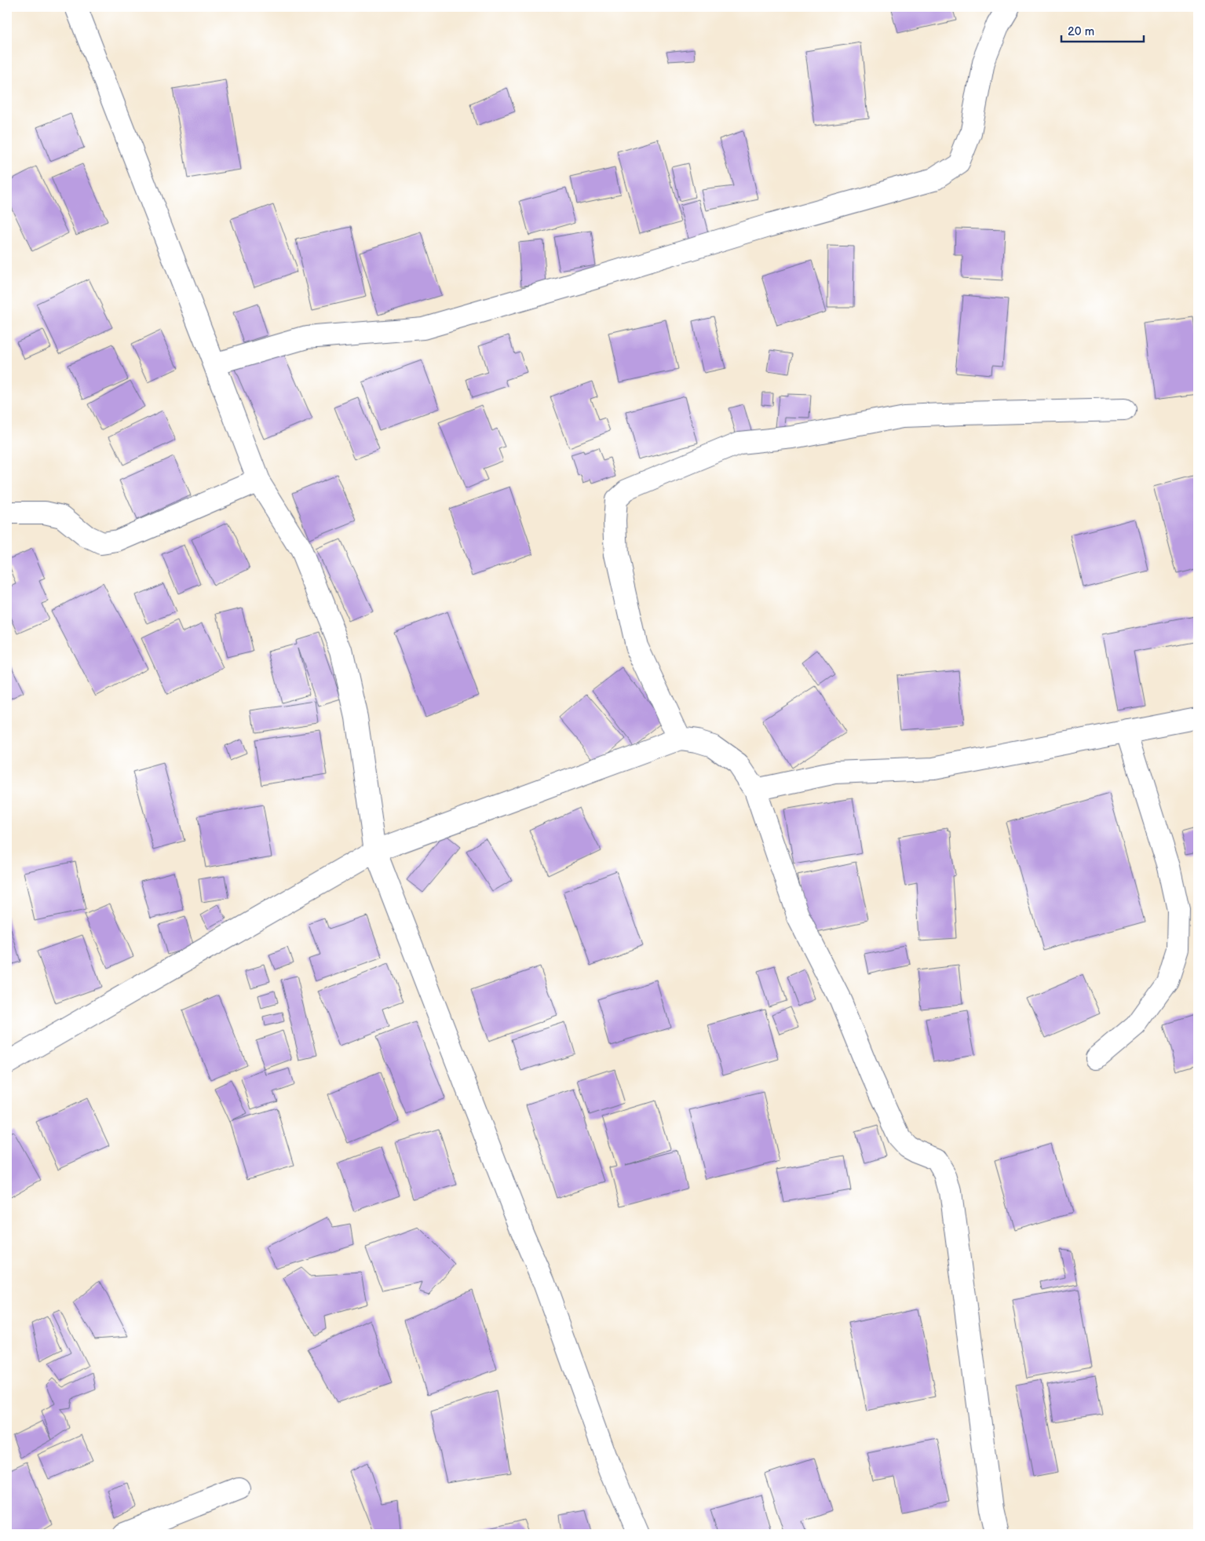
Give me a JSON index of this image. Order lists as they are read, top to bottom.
{
  "scale_bar": "20 m"
}
